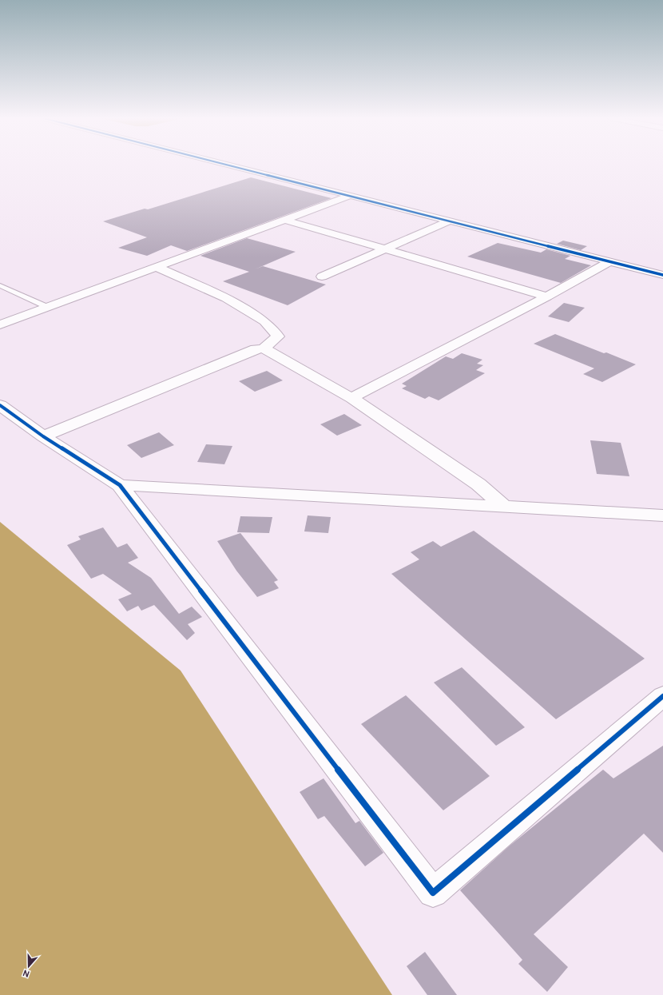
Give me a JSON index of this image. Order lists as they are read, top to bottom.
{
  "north": "bottom"
}
